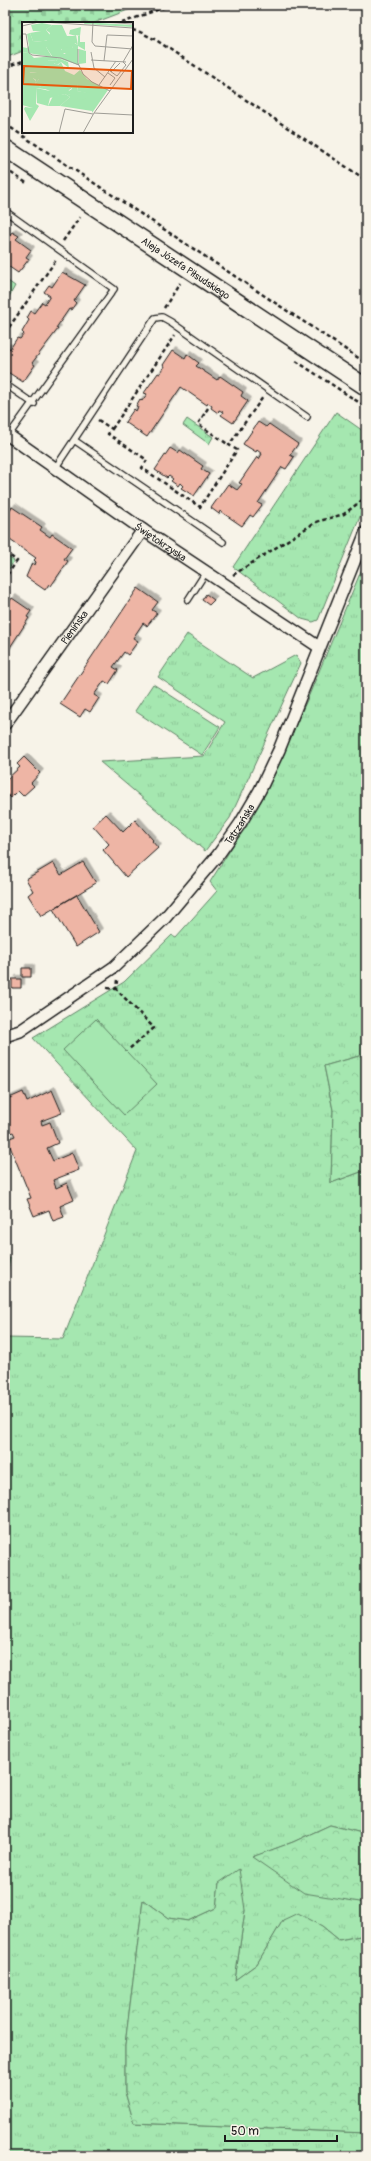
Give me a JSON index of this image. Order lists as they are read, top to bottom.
{
  "streets": {
    "main road": ["Aleja Józefa Piłsudskiego"],
    "street": ["Świętokrzyska", "Pienińska", "Tatrzańska"]
  },
  "crossings": [
    ["Świętokrzyska", "Pienińska"],
    ["Świętokrzyska", "Tatrzańska"]
  ],
  "scale_bar": "50 m"
}
